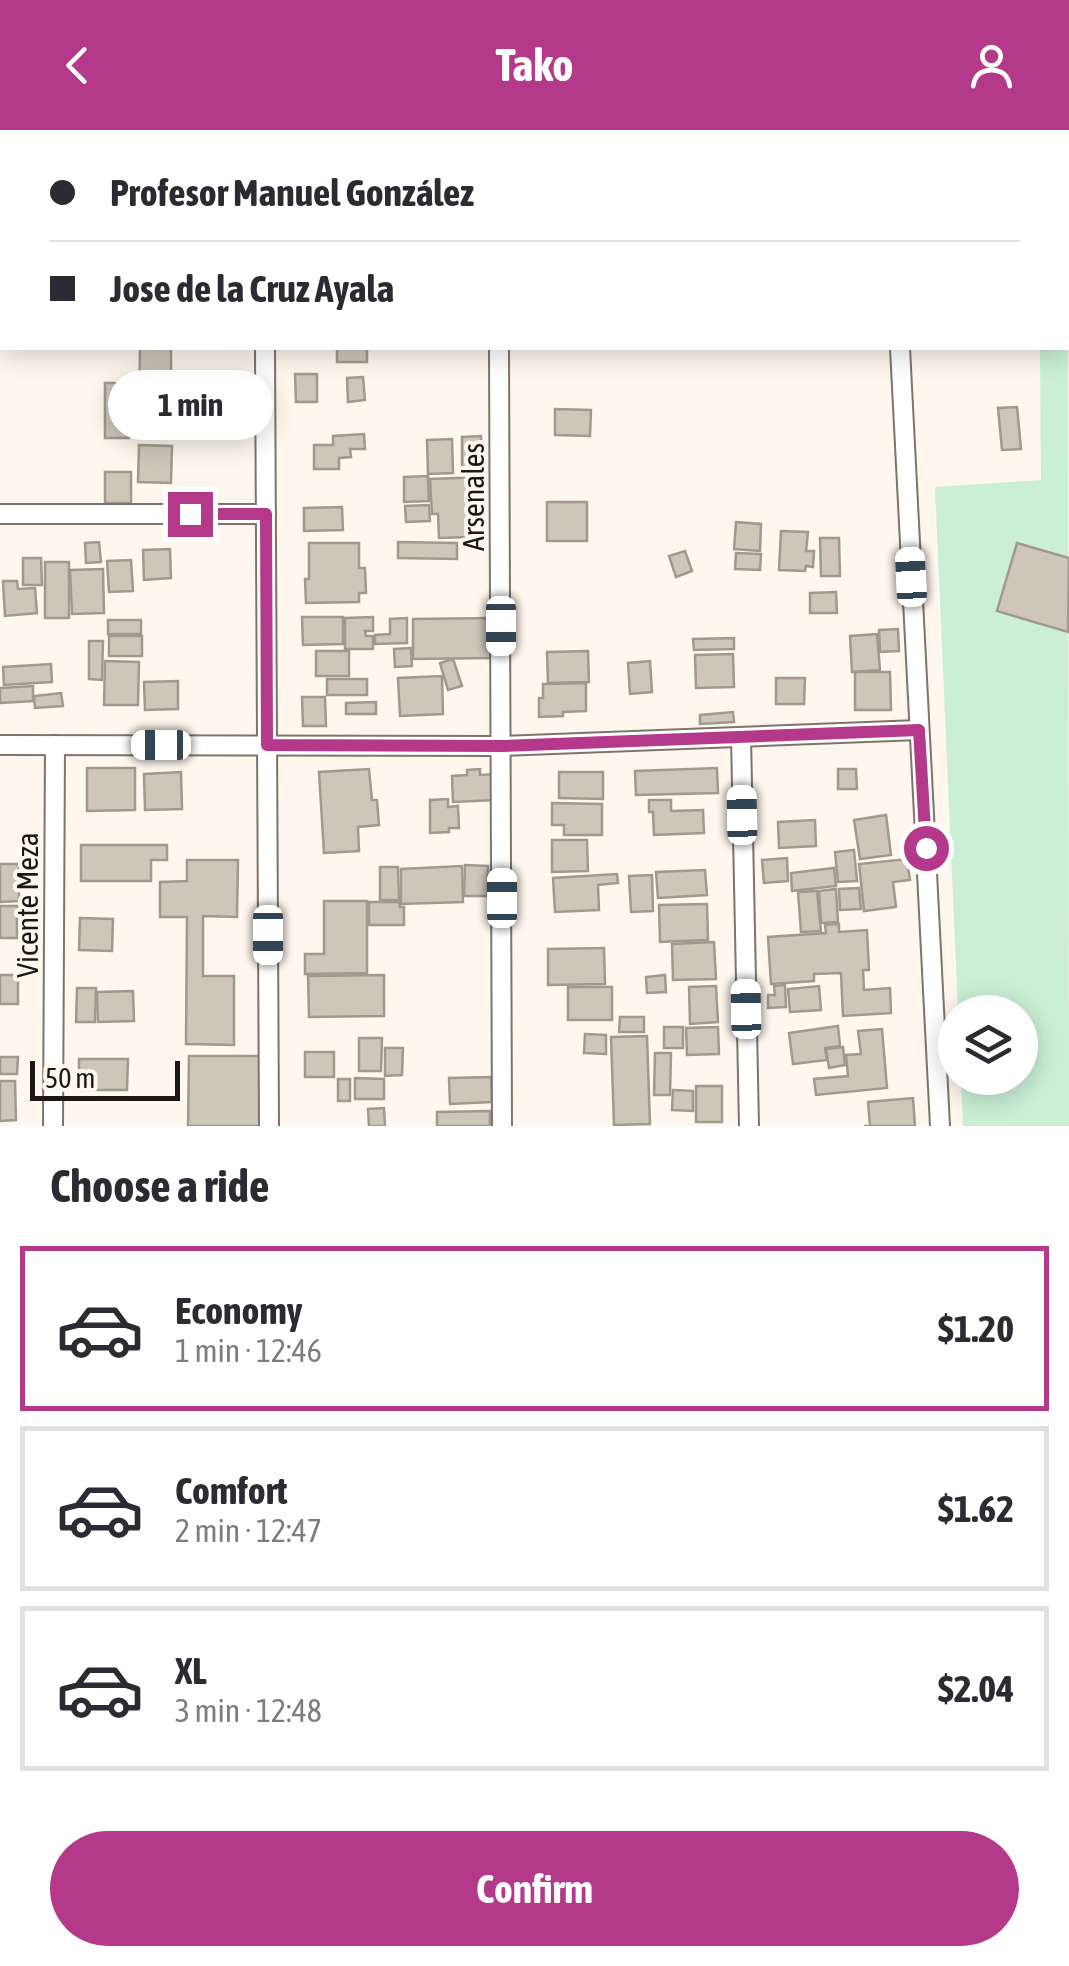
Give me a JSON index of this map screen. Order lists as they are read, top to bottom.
{
  "streets": {
    "street": ["Arsenales", "Vicente Meza"]
  },
  "scale_bar": "50 m",
  "page": {
    "header": "Tako",
    "banner": ["Profesor Manuel González", "Jose de la Cruz Ayala"],
    "bubble": "1 min",
    "scale": "50 m",
    "heading": "Choose a ride",
    "list": [
      {
        "name": "Economy",
        "note": "1 min · 12:46",
        "value": "$1.20"
      },
      {
        "name": "Comfort",
        "note": "2 min · 12:47",
        "value": "$1.62"
      },
      {
        "name": "XL",
        "note": "3 min · 12:48",
        "value": "$2.04"
      }
    ],
    "buttons": "Confirm"
  }
}
